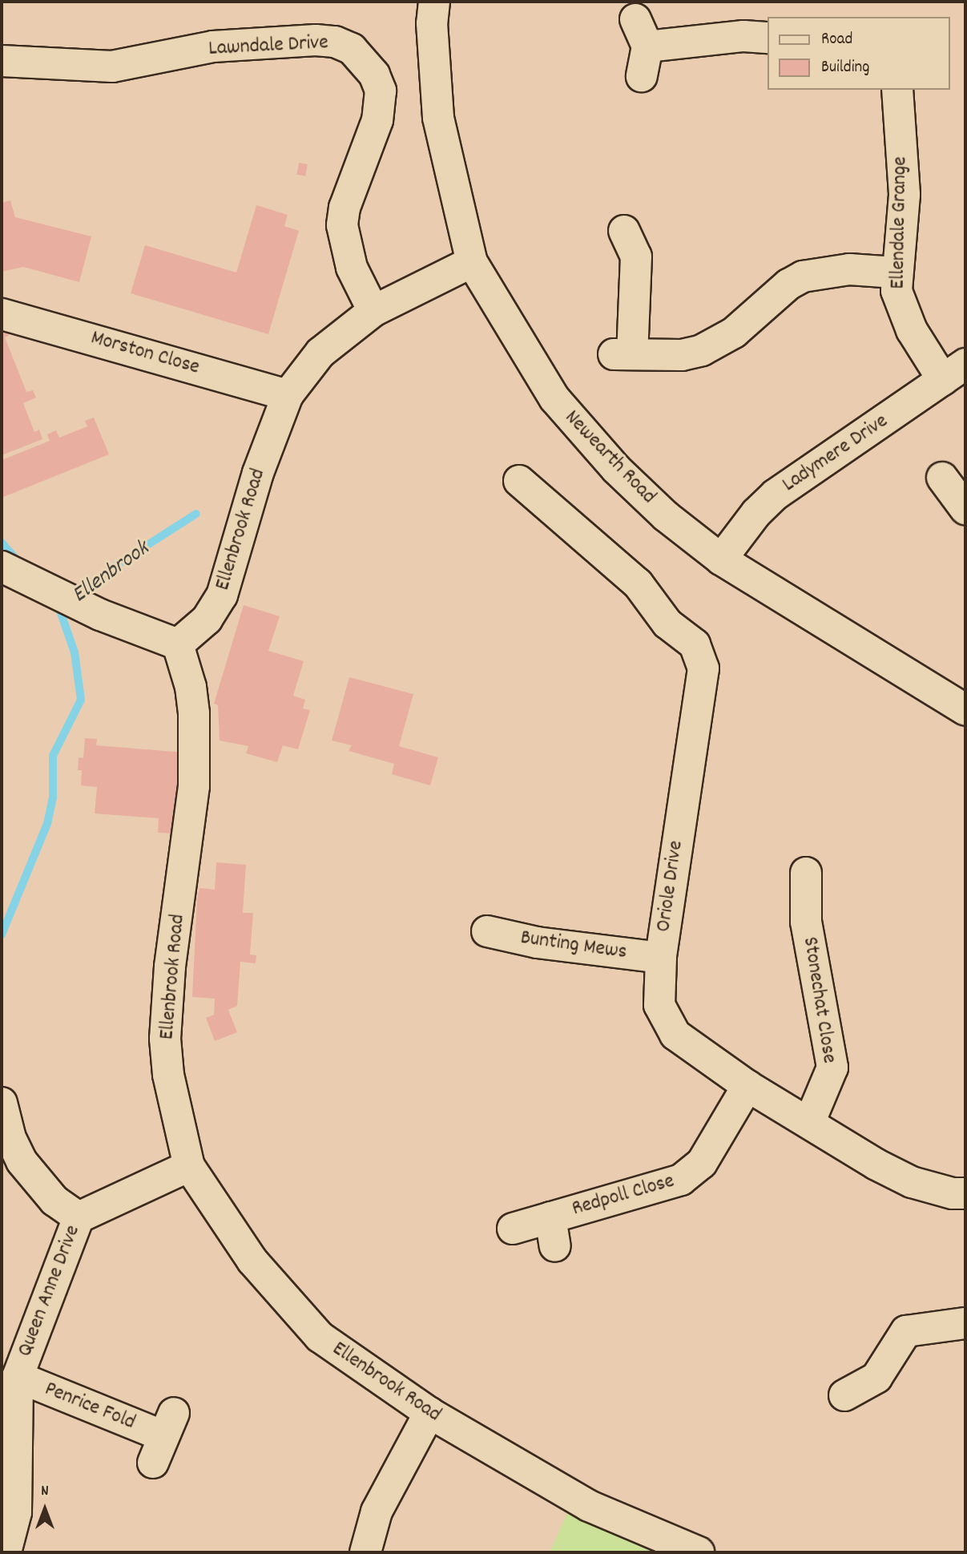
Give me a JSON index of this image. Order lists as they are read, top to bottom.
{
  "streets": {
    "street": [
      "Lawndale Drive",
      "Ellendale Grange",
      "Morston Close",
      "Ladymere Drive",
      "Newearth Road",
      "Ellenbrook Road",
      "Oriole Drive",
      "Bunting Mews",
      "Stonechat Close",
      "Redpoll Close",
      "Queen Anne Drive",
      "Penrice Fold"
    ]
  },
  "crossings": [
    ["Lawndale Drive", "Ellenbrook Road"],
    ["Ellendale Grange", "Ladymere Drive"],
    ["Morston Close", "Ellenbrook Road"],
    ["Ladymere Drive", "Newearth Road"],
    ["Newearth Road", "Ellenbrook Road"],
    ["Ellenbrook Road", "Queen Anne Drive"],
    ["Oriole Drive", "Bunting Mews"],
    ["Oriole Drive", "Stonechat Close"],
    ["Oriole Drive", "Redpoll Close"],
    ["Queen Anne Drive", "Penrice Fold"]
  ],
  "water": ["Ellenbrook"],
  "legend": ["Road", "Building"],
  "north": "top"
}
